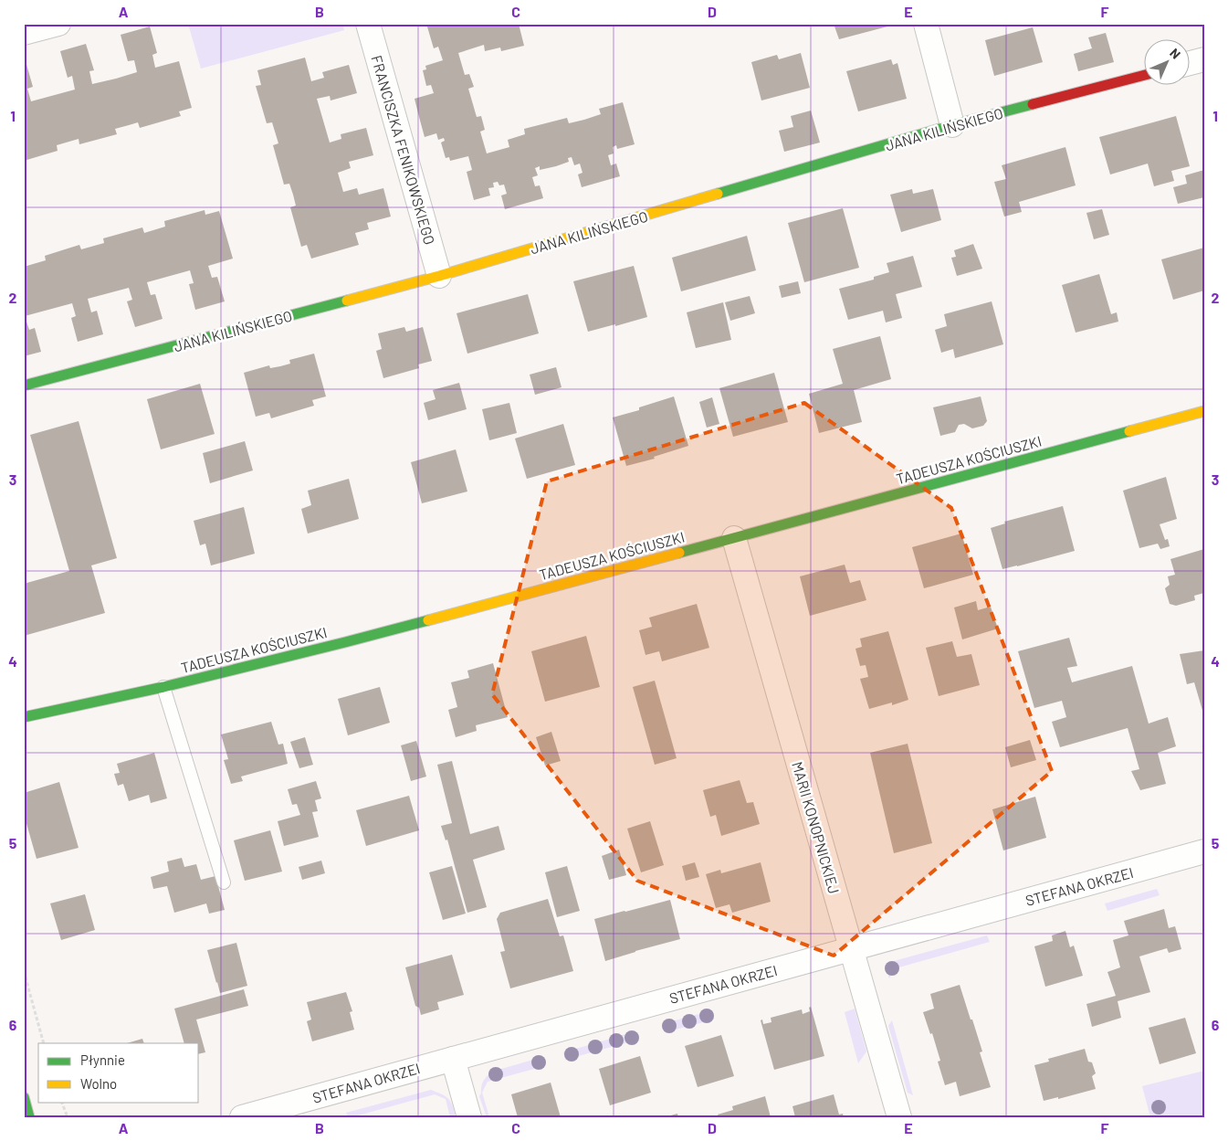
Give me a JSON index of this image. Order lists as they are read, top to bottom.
{
  "streets": {
    "street": [
      "JANA KILIŃSKIEGO",
      "FRANCISZKA FENIKOWSKIEGO",
      "TADEUSZA KOŚCIUSZKI",
      "MARII KONOPNICKIEJ",
      "STEFANA OKRZEI"
    ]
  },
  "crossings": [
    ["JANA KILIŃSKIEGO", "FRANCISZKA FENIKOWSKIEGO"],
    ["TADEUSZA KOŚCIUSZKI", "MARII KONOPNICKIEJ"],
    ["MARII KONOPNICKIEJ", "STEFANA OKRZEI"]
  ],
  "legend": ["Płynnie", "Wolno"],
  "north": "top right",
  "grid": {
    "columns": [
      "A",
      "B",
      "C",
      "D",
      "E",
      "F"
    ],
    "rows": [
      "1",
      "2",
      "3",
      "4",
      "5",
      "6"
    ]
  }
}
